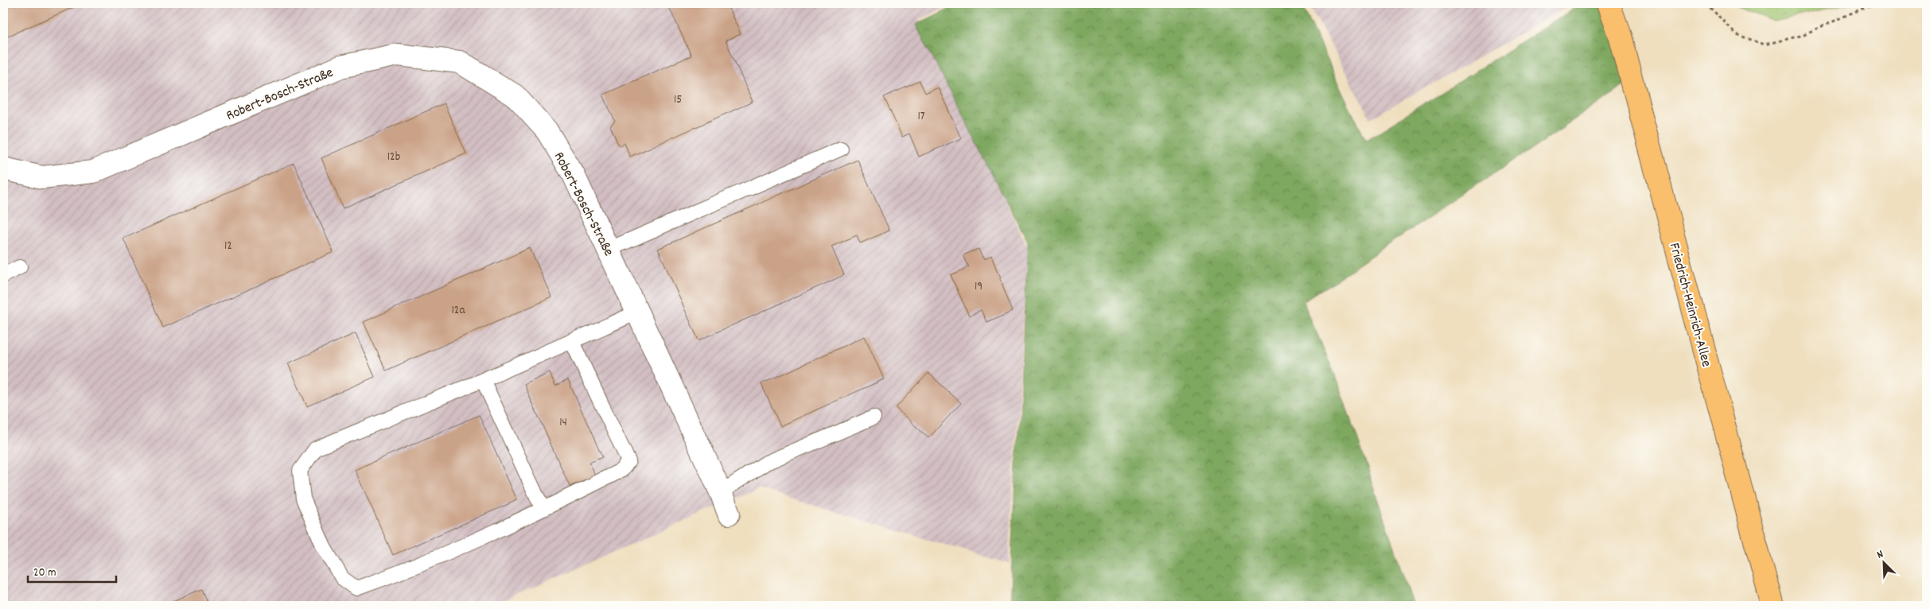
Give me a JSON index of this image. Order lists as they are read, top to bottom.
{
  "streets": {
    "main road": ["Friedrich-Heinrich-Allee"],
    "street": ["Robert-Bosch-Straße"]
  },
  "house_numbers": [
    "15",
    "17",
    "12b",
    "12",
    "19",
    "12a",
    "14"
  ],
  "scale_bar": "20 m",
  "north": "top left"
}
